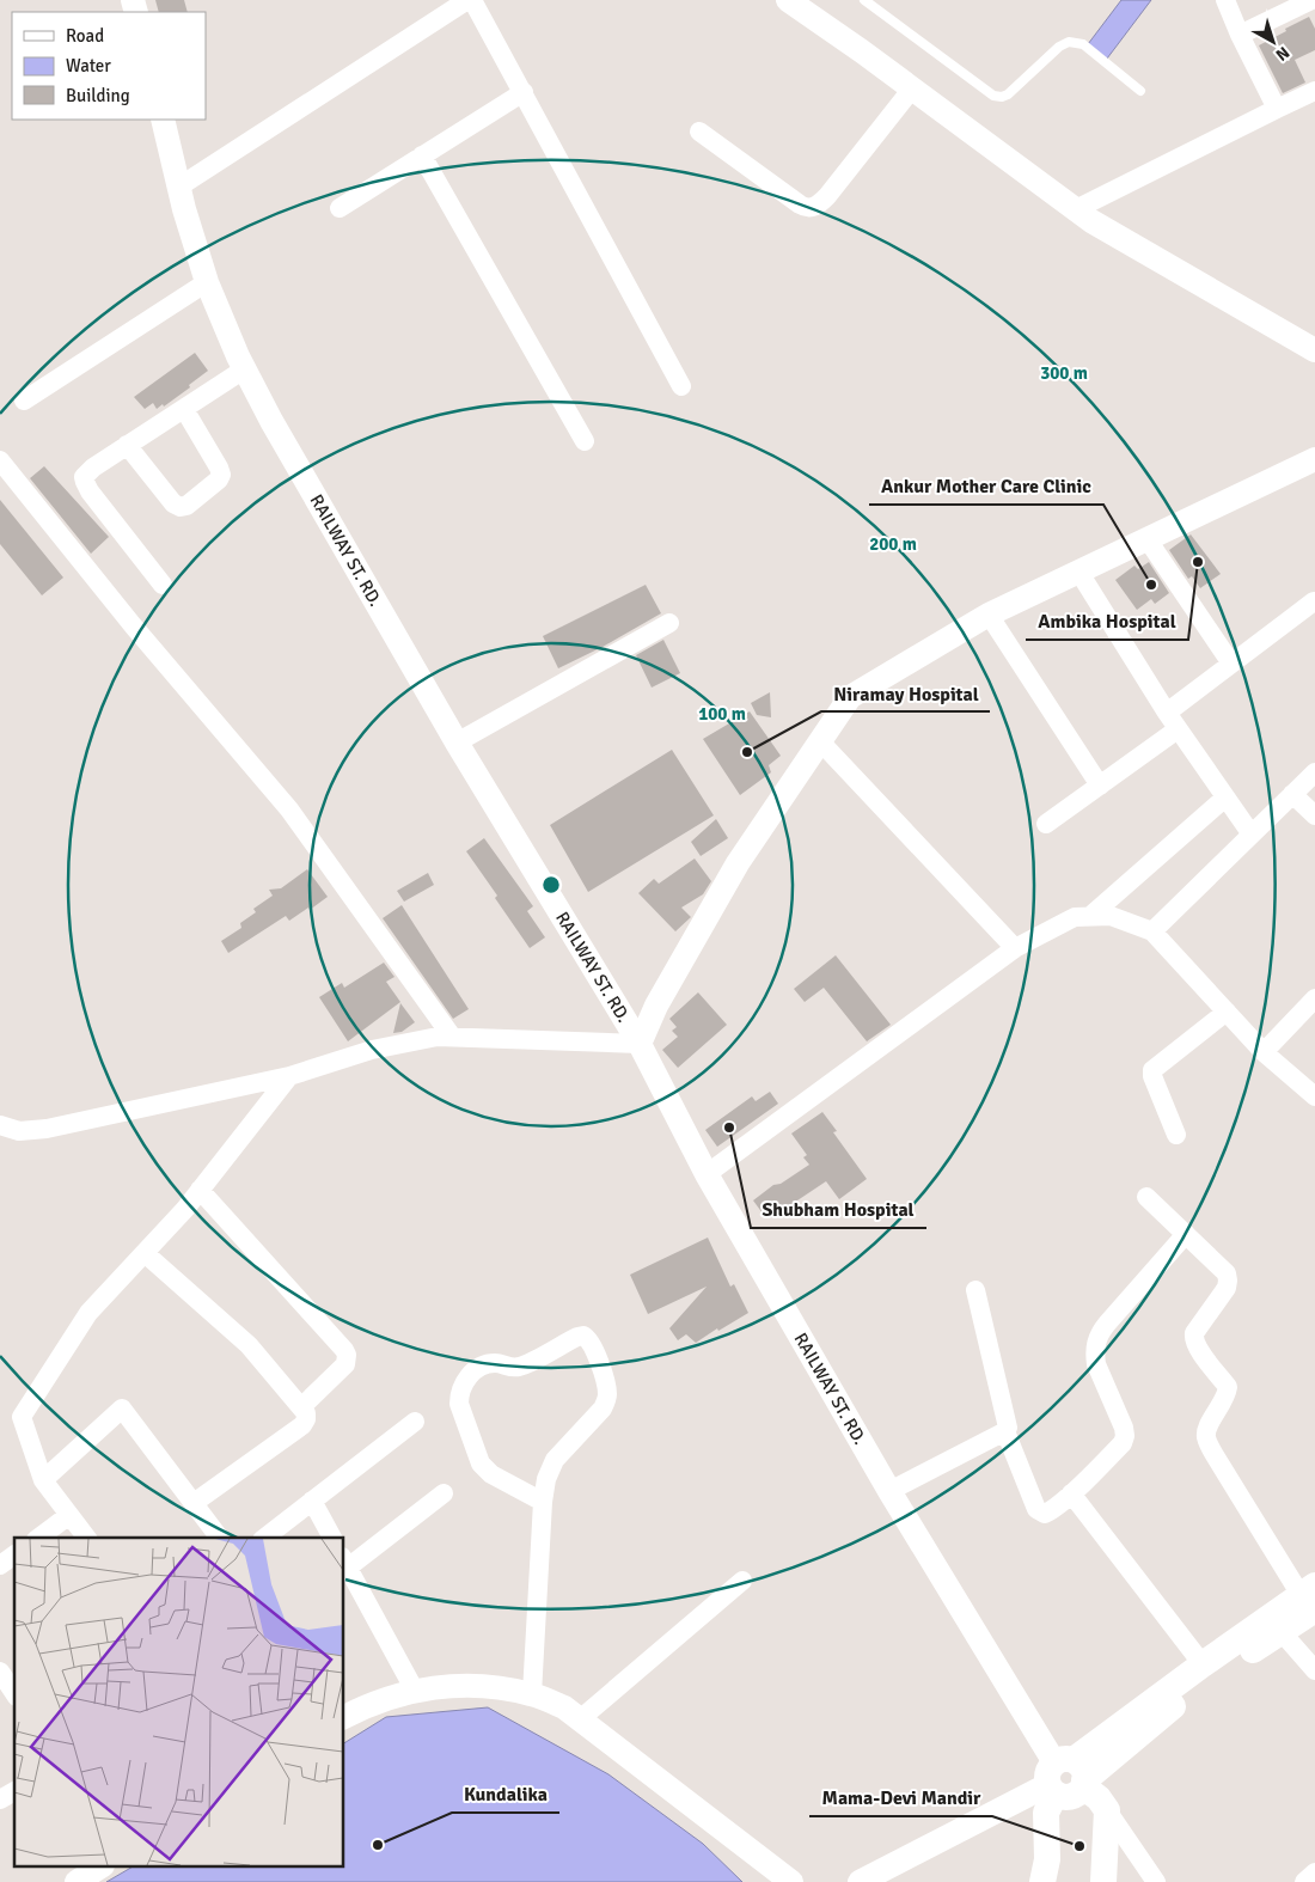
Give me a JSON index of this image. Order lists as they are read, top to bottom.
{
  "streets": {
    "street": ["RAILWAY ST. RD."]
  },
  "places": [
    "Ambika Hospital",
    "Ankur Mother Care Clinic",
    "Niramay Hospital",
    "Shubham Hospital",
    "Kundalika",
    "Mama-Devi Mandir"
  ],
  "legend": ["Road", "Water", "Building"],
  "north": "bottom right",
  "rings": ["300 m", "200 m", "100 m"]
}
